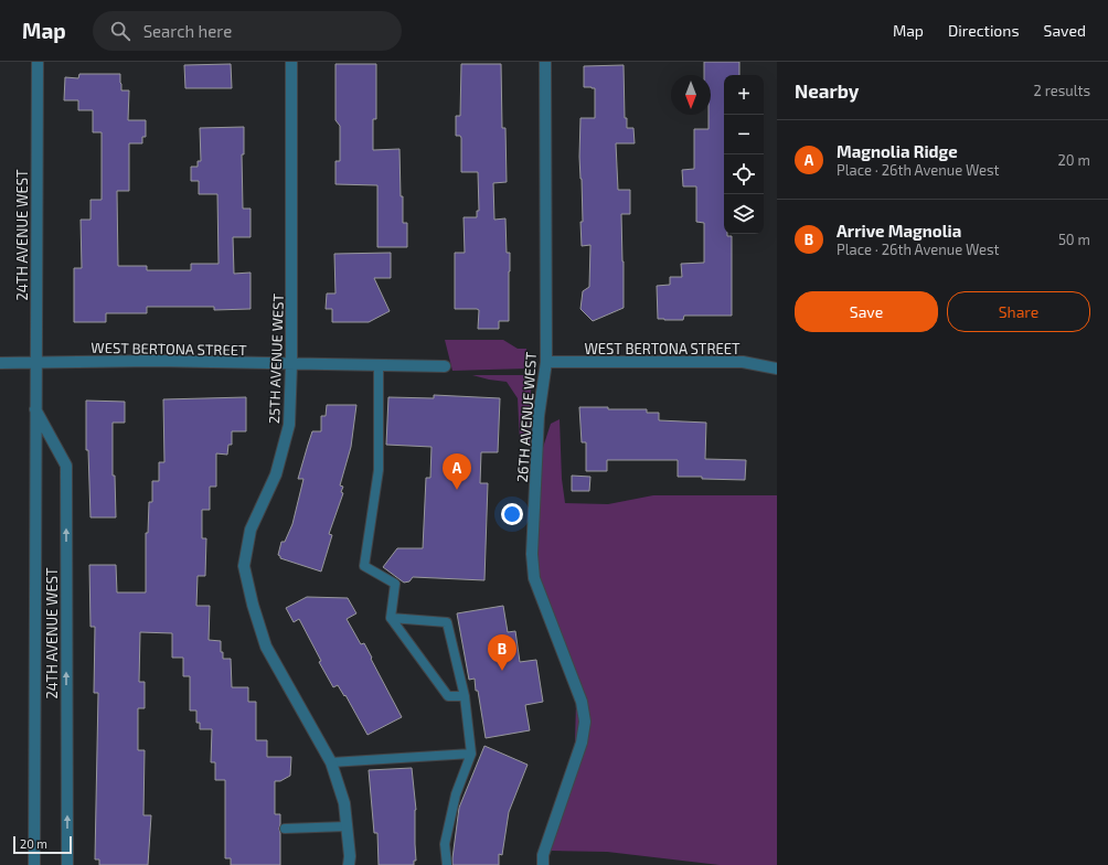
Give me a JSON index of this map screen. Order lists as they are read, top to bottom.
{
  "streets": {
    "street": [
      "24TH AVENUE WEST",
      "WEST BERTONA STREET",
      "25TH AVENUE WEST",
      "26TH AVENUE WEST"
    ]
  },
  "crossings": [
    ["24TH AVENUE WEST", "WEST BERTONA STREET"],
    ["WEST BERTONA STREET", "25TH AVENUE WEST"],
    ["WEST BERTONA STREET", "26TH AVENUE WEST"]
  ],
  "scale_bar": "20 m",
  "north": "bottom",
  "page": {
    "header": "Map",
    "search": "Search here",
    "nav": ["Map", "Directions", "Saved"],
    "heading": ["Nearby", "2 results"],
    "map_buttons": ["+", "−"],
    "list": [
      {
        "mark": "A",
        "name": "Magnolia Ridge",
        "note": "Place · 26th Avenue West",
        "value": "20 m"
      },
      {
        "mark": "B",
        "name": "Arrive Magnolia",
        "note": "Place · 26th Avenue West",
        "value": "50 m"
      }
    ],
    "buttons": ["Save", "Share"],
    "pins": ["A", "B"],
    "scale": "20 m"
  }
}
